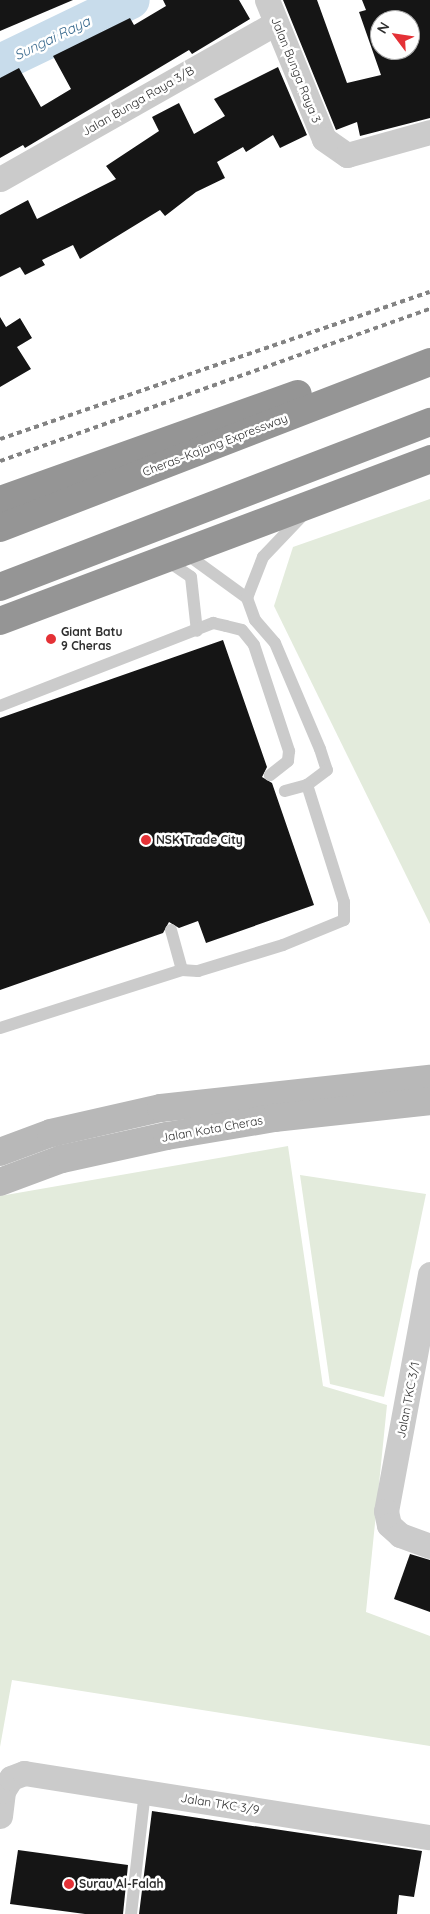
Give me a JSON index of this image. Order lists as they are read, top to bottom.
{
  "streets": {
    "highway": ["Cheras–Kajang Expressway"],
    "street": [
      "Jalan Bunga Raya 3",
      "Jalan Bunga Raya 3/B",
      "Jalan Kota Cheras",
      "Jalan TKC 3/1",
      "Jalan TKC 3/9"
    ]
  },
  "crossings": [
    ["Jalan Bunga Raya 3", "Jalan Bunga Raya 3/B"]
  ],
  "water": ["Sungai Raya"],
  "places": ["Giant Batu 9 Cheras", "NSK Trade City", "Surau Al-Falah"],
  "north": "top left"
}
